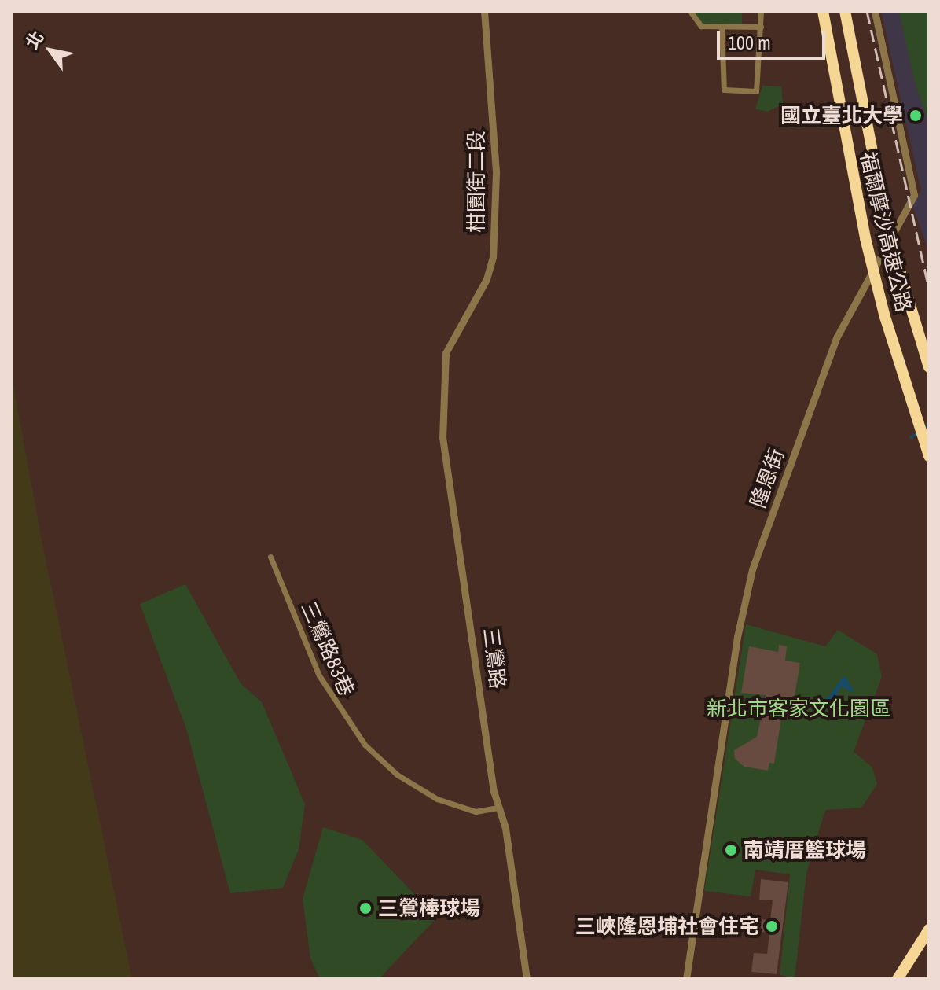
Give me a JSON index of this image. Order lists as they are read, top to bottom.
{
  "streets": {
    "highway": ["福爾摩沙高速公路"],
    "street": [
      "柑園街二段",
      "隆恩街",
      "三鶯路83巷",
      "三鶯路"
    ]
  },
  "crossings": [
    ["柑園街二段", "三鶯路"],
    ["三鶯路83巷", "三鶯路"]
  ],
  "parks": ["新北市客家文化園區"],
  "places": [
    "國立臺北大學",
    "南靖厝籃球場",
    "三鶯棒球場",
    "三峽隆恩埔社會住宅"
  ],
  "scale_bar": "100 m",
  "north": "top left"
}
